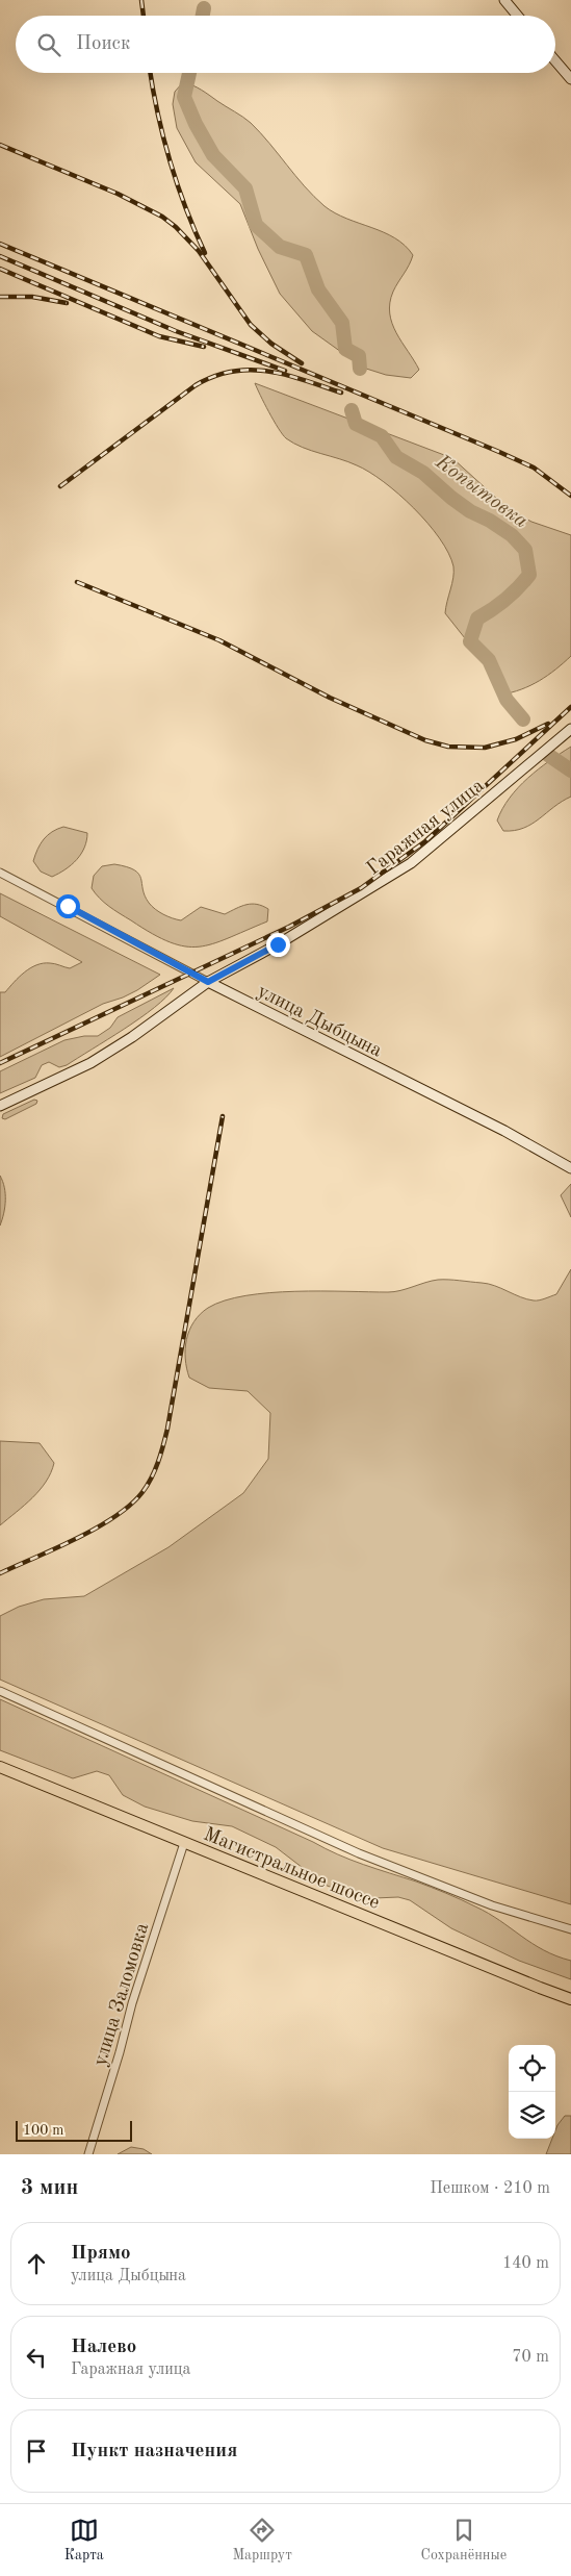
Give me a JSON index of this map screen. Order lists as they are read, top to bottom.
{
  "streets": {
    "main road": ["Магистральное шоссе"],
    "street": ["Гаражная улица", "улица Дыбцына", "улица Заломовка"]
  },
  "crossings": [
    ["Гаражная улица", "улица Дыбцына"],
    ["Магистральное шоссе", "улица Заломовка"]
  ],
  "water": ["Копытовка"],
  "scale_bar": "100 m",
  "page": {
    "search": "Поиск",
    "scale": "100 m",
    "heading": ["3 мин", "Пешком · 210 m"],
    "list": [
      ["Прямо", "улица Дыбцына", "140 m"],
      ["Налево", "Гаражная улица", "70 m"],
      "Пункт назначения"
    ],
    "nav": ["Карта", "Маршрут", "Сохранённые"]
  }
}
